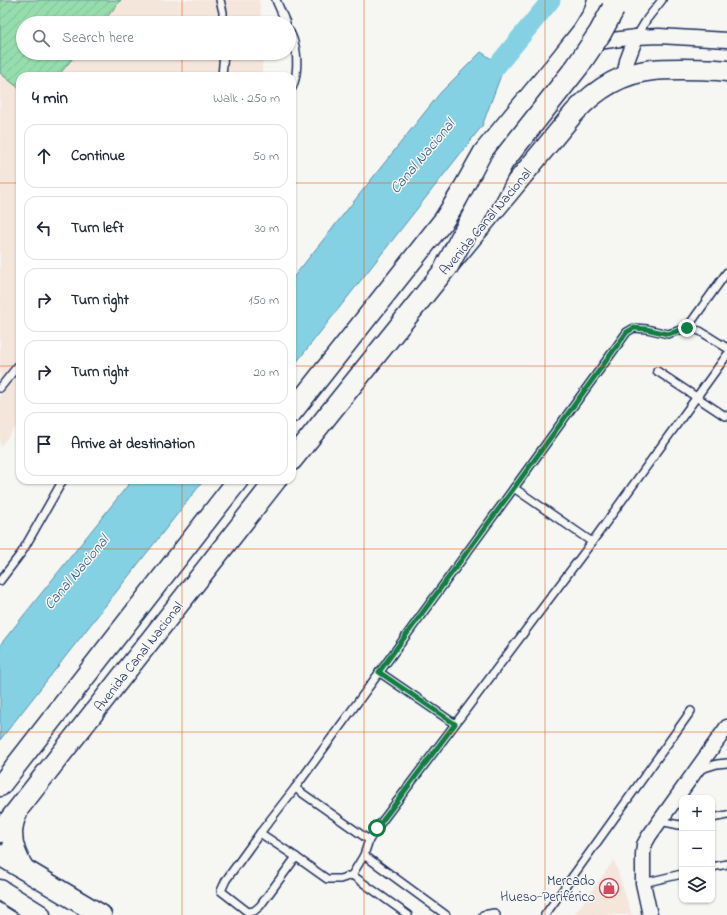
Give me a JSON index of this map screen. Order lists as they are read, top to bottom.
{
  "streets": {
    "main road": ["Avenida Canal Nacional"]
  },
  "water": ["Canal Nacional"],
  "places": {
    "shop": ["Mercado Hueso-Periférico"]
  },
  "page": {
    "search": "Search here",
    "heading": ["4 min", "Walk · 250 m"],
    "list": [
      ["Continue", "50 m"],
      ["Turn left", "30 m"],
      ["Turn right", "150 m"],
      ["Turn right", "20 m"],
      "Arrive at destination"
    ],
    "map_buttons": ["+", "−"]
  }
}
